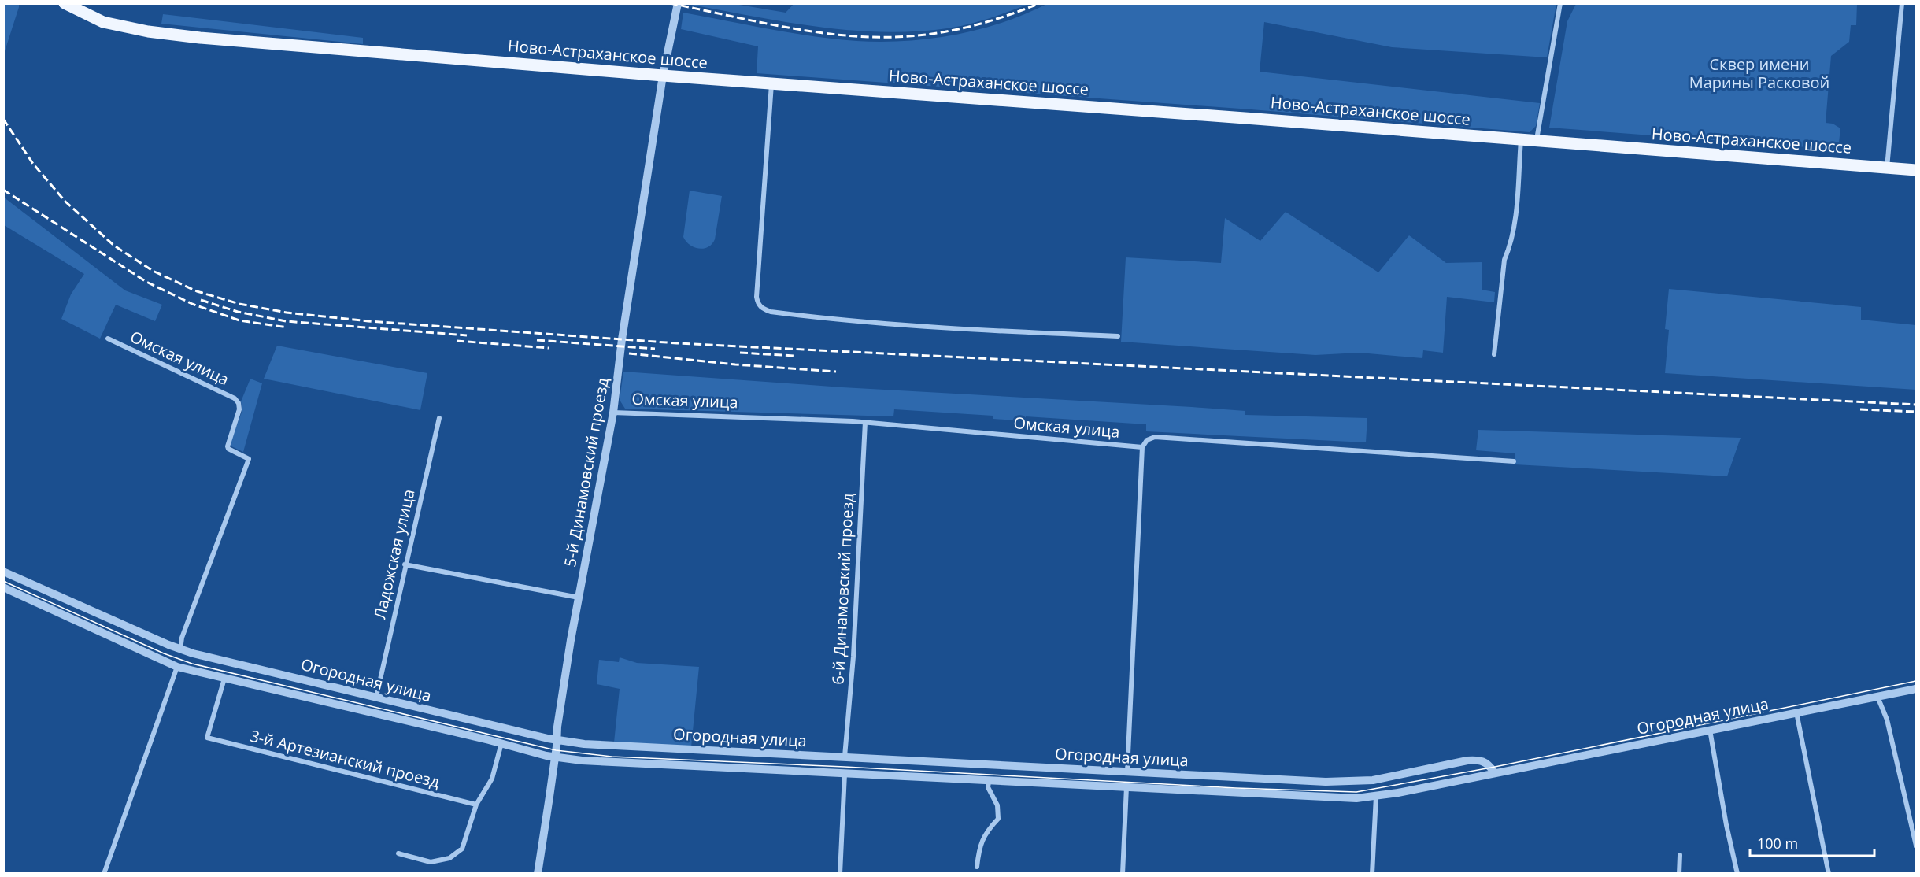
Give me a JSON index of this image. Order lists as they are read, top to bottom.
{
  "streets": {
    "main road": ["Ново-Астраханское шоссе"],
    "street": [
      "Омская улица",
      "5-й Динамовский проезд",
      "Ладожская улица",
      "6-й Динамовский проезд",
      "Огородная улица",
      "3-й Артезианский проезд"
    ]
  },
  "crossings": [
    ["Ново-Астраханское шоссе", "5-й Динамовский проезд"],
    ["Омская улица", "5-й Динамовский проезд"],
    ["Омская улица", "6-й Динамовский проезд"],
    ["Омская улица", "Огородная улица"],
    ["5-й Динамовский проезд", "Огородная улица"],
    ["Ладожская улица", "Огородная улица"],
    ["6-й Динамовский проезд", "Огородная улица"],
    ["Огородная улица", "3-й Артезианский проезд"]
  ],
  "parks": ["Сквер имени Марины Расковой"],
  "scale_bar": "100 m"
}
